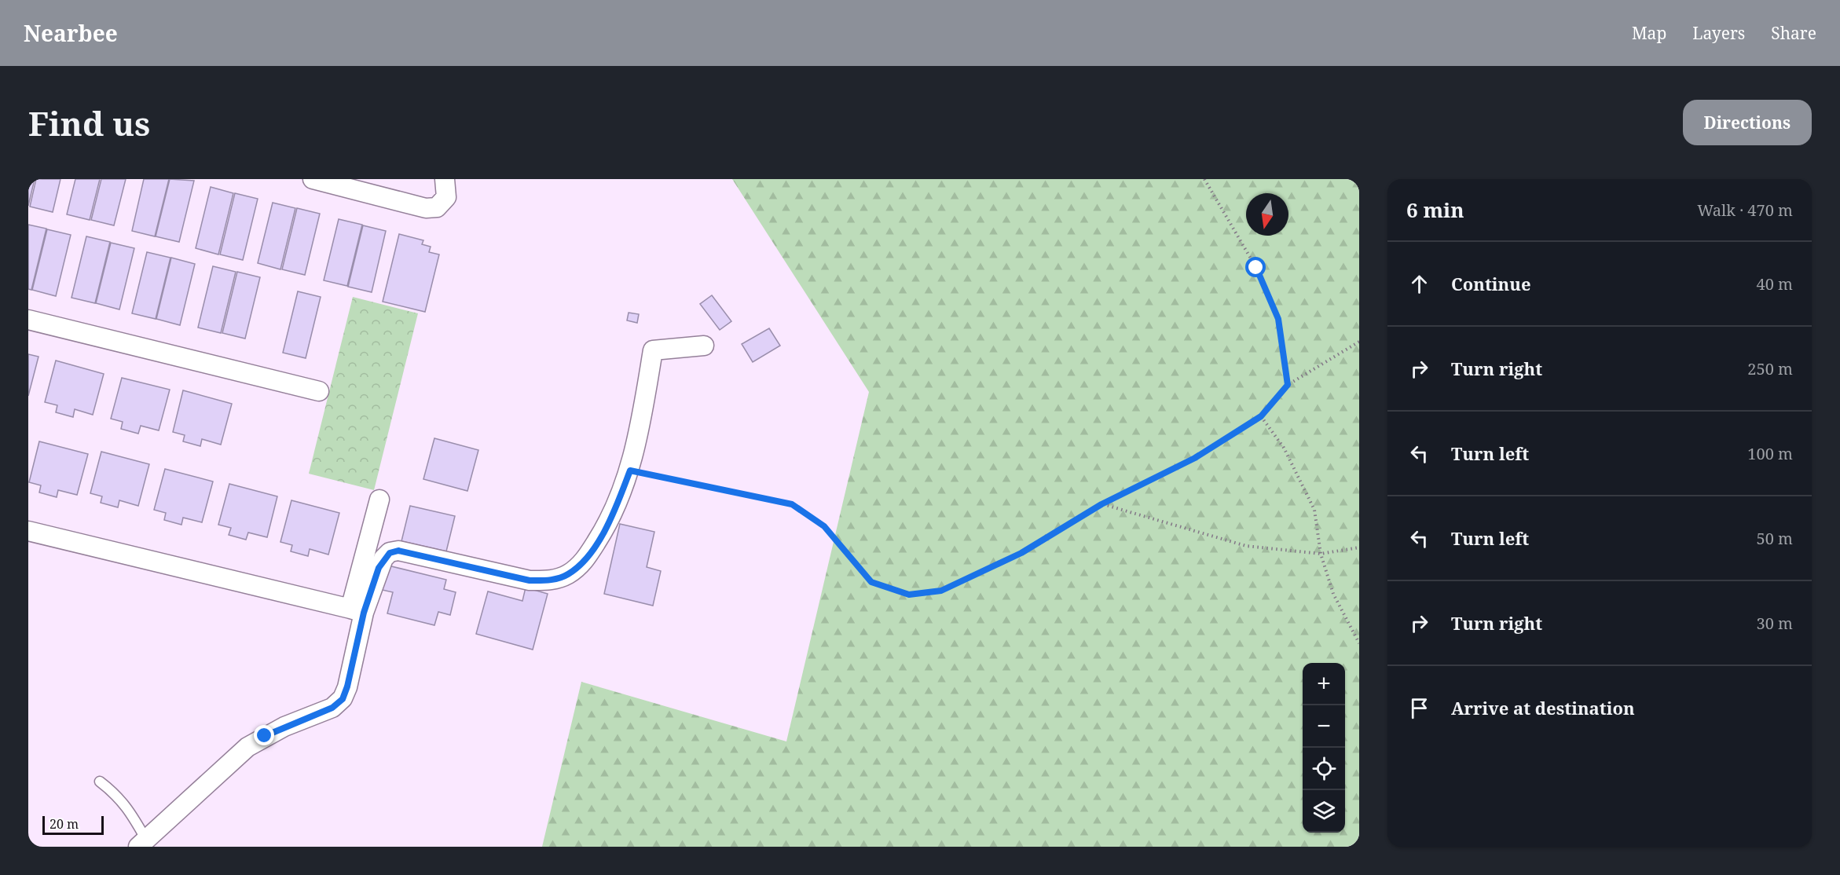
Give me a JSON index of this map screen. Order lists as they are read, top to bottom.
{
  "scale_bar": "20 m",
  "north": "bottom",
  "page": {
    "header": "Nearbee",
    "nav": ["Map", "Layers", "Share"],
    "buttons": "Directions",
    "title": "Find us",
    "heading": ["6 min", "Walk · 470 m"],
    "list": [
      ["Continue", "40 m"],
      ["Turn right", "250 m"],
      ["Turn left", "100 m"],
      ["Turn left", "50 m"],
      ["Turn right", "30 m"],
      "Arrive at destination"
    ],
    "map_buttons": ["+", "−"],
    "scale": "20 m"
  }
}
